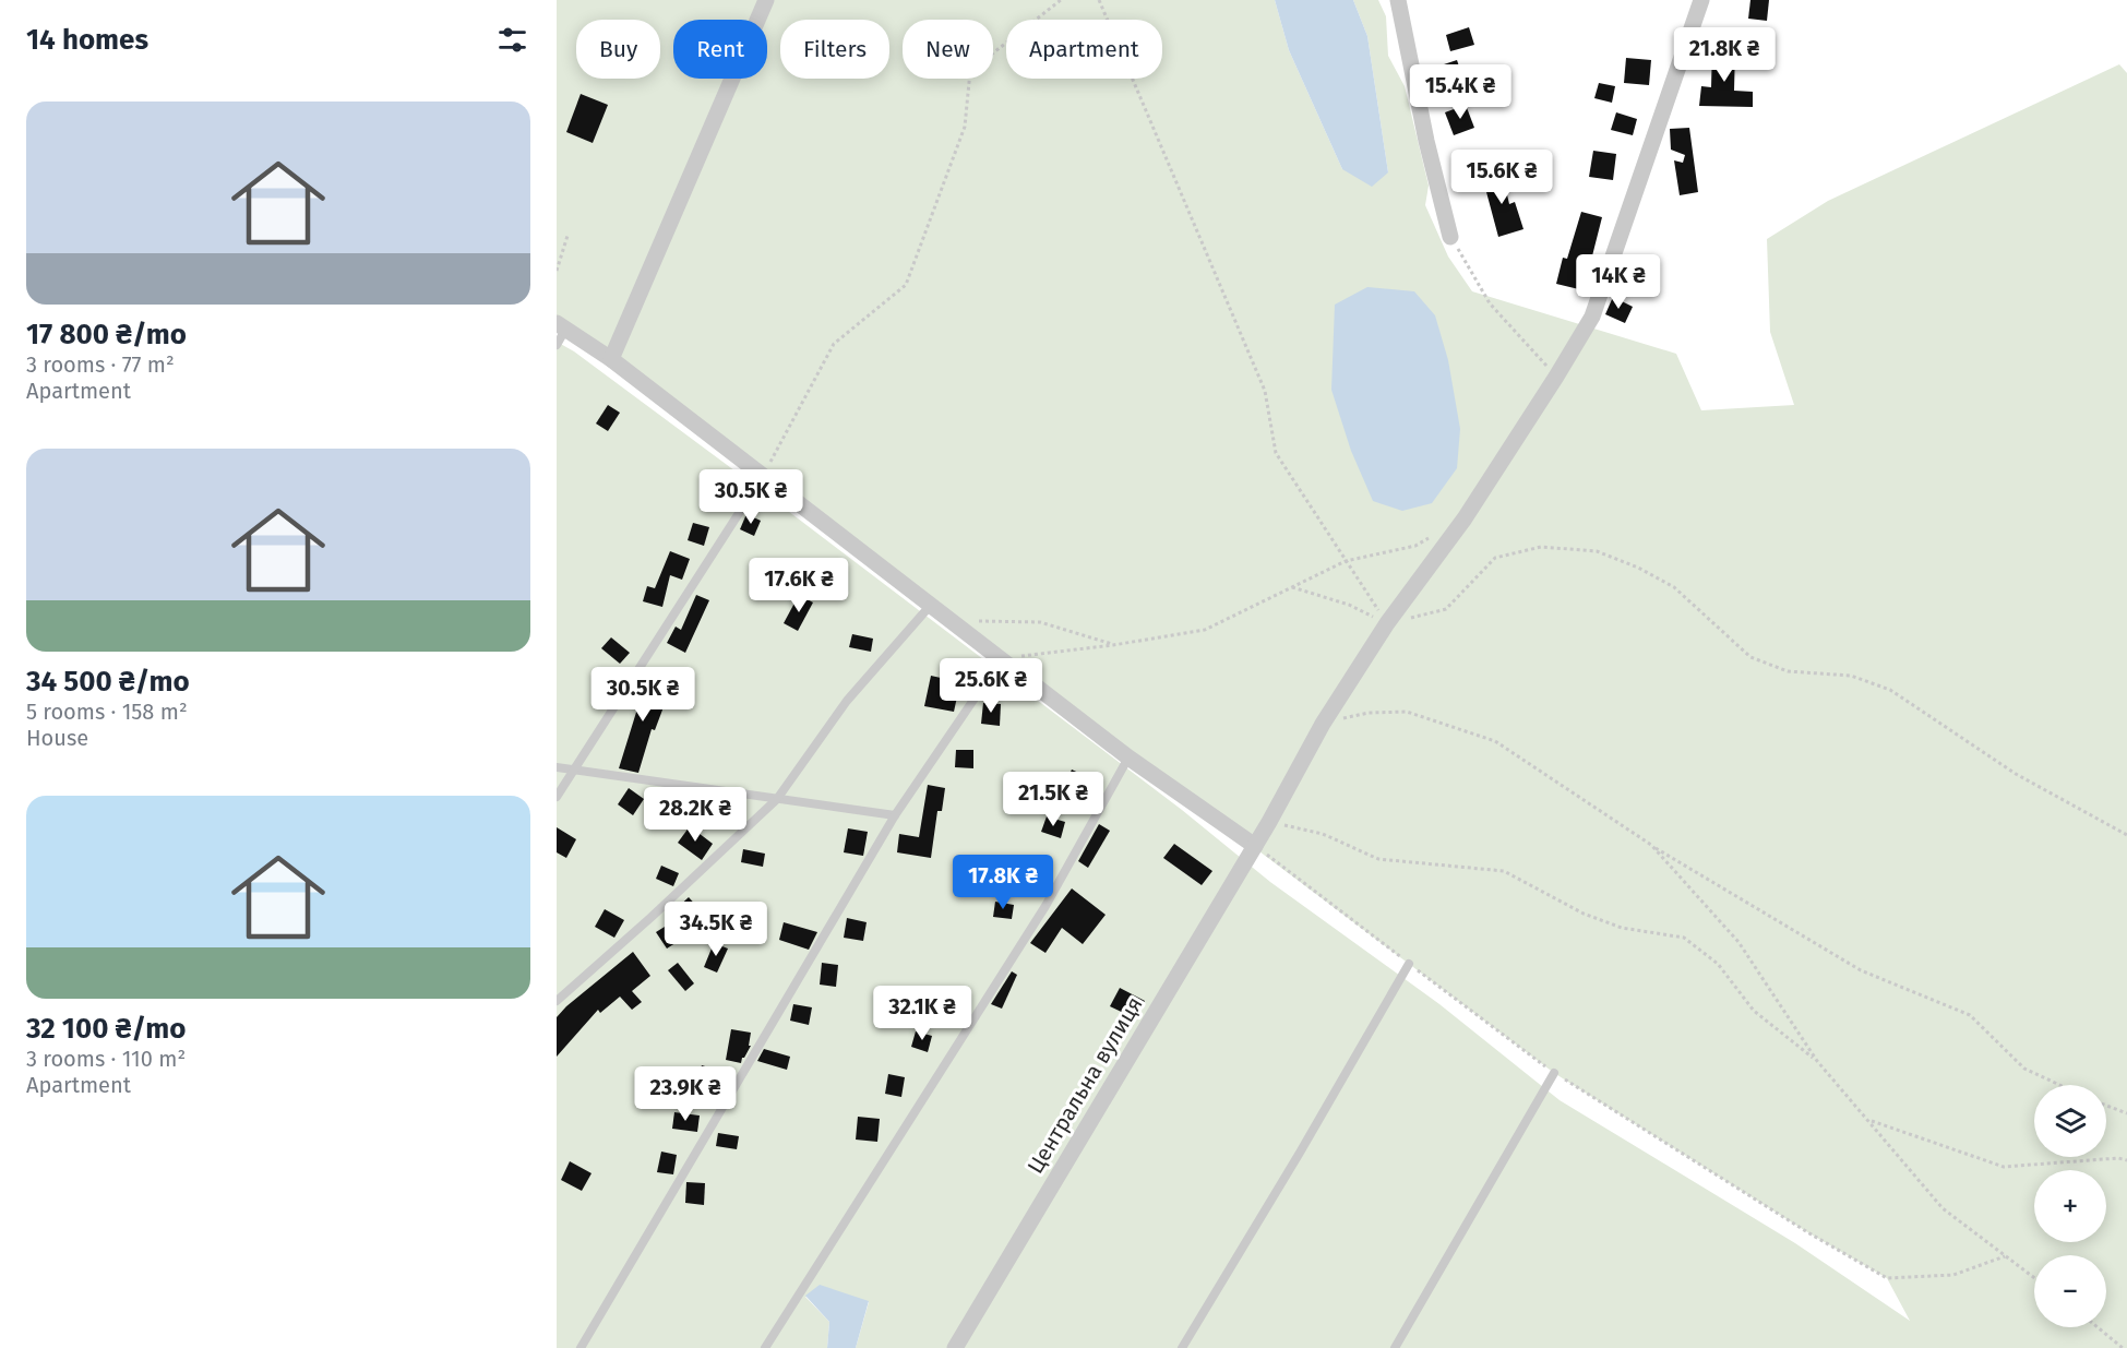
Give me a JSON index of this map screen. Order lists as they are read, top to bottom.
{
  "streets": {
    "street": ["Центральна вулиця"]
  },
  "page": {
    "heading": "14 homes",
    "chip": [
      "Buy",
      "Rent",
      "Filters",
      "New",
      "Apartment"
    ],
    "price": [
      "21.8K ₴",
      "15.4K ₴",
      "15.6K ₴",
      "14K ₴",
      "30.5K ₴",
      "17.6K ₴",
      "25.6K ₴",
      "30.5K ₴",
      "21.5K ₴",
      "28.2K ₴",
      "17.8K ₴",
      "34.5K ₴",
      "32.1K ₴",
      "23.9K ₴"
    ],
    "list": [
      {
        "name": "17 800 ₴/mo",
        "note": "3 rooms · 77 m² · Apartment"
      },
      {
        "name": "34 500 ₴/mo",
        "note": "5 rooms · 158 m² · House"
      },
      {
        "name": "32 100 ₴/mo",
        "note": "3 rooms · 110 m² · Apartment"
      }
    ],
    "map_buttons": ["+", "−"]
  }
}
